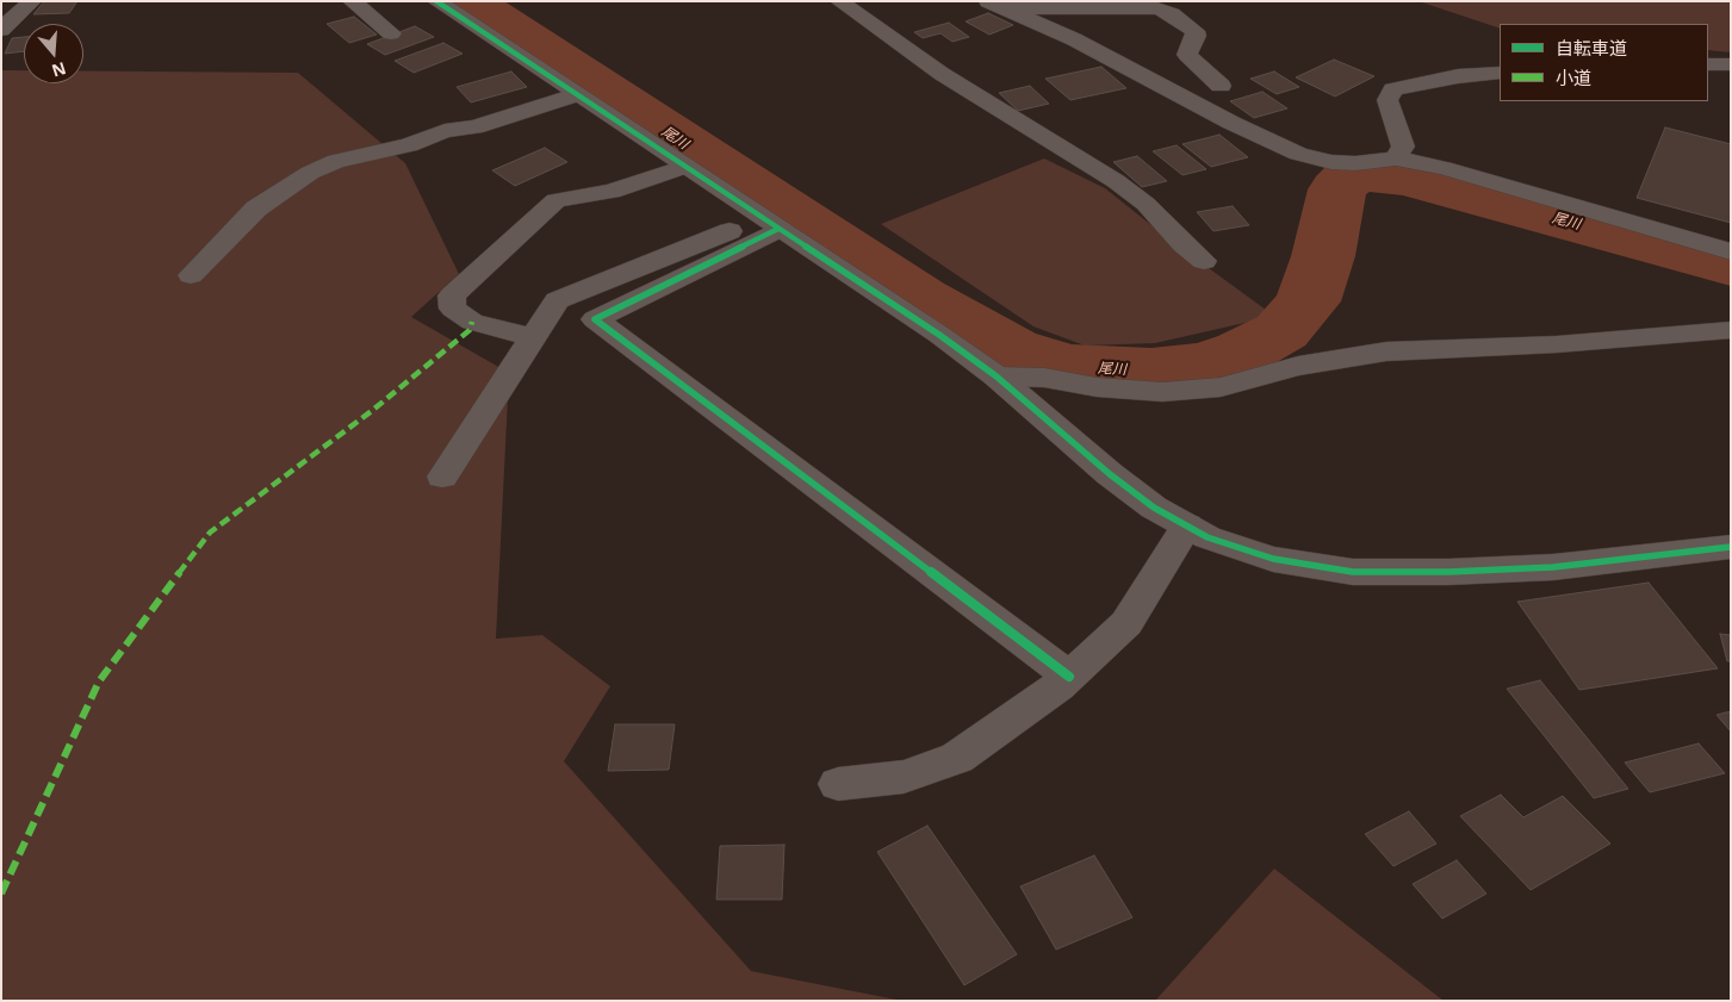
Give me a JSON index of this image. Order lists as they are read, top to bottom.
{
  "water": ["尾川"],
  "legend": ["自転車道", "小道"],
  "north": "bottom"
}
